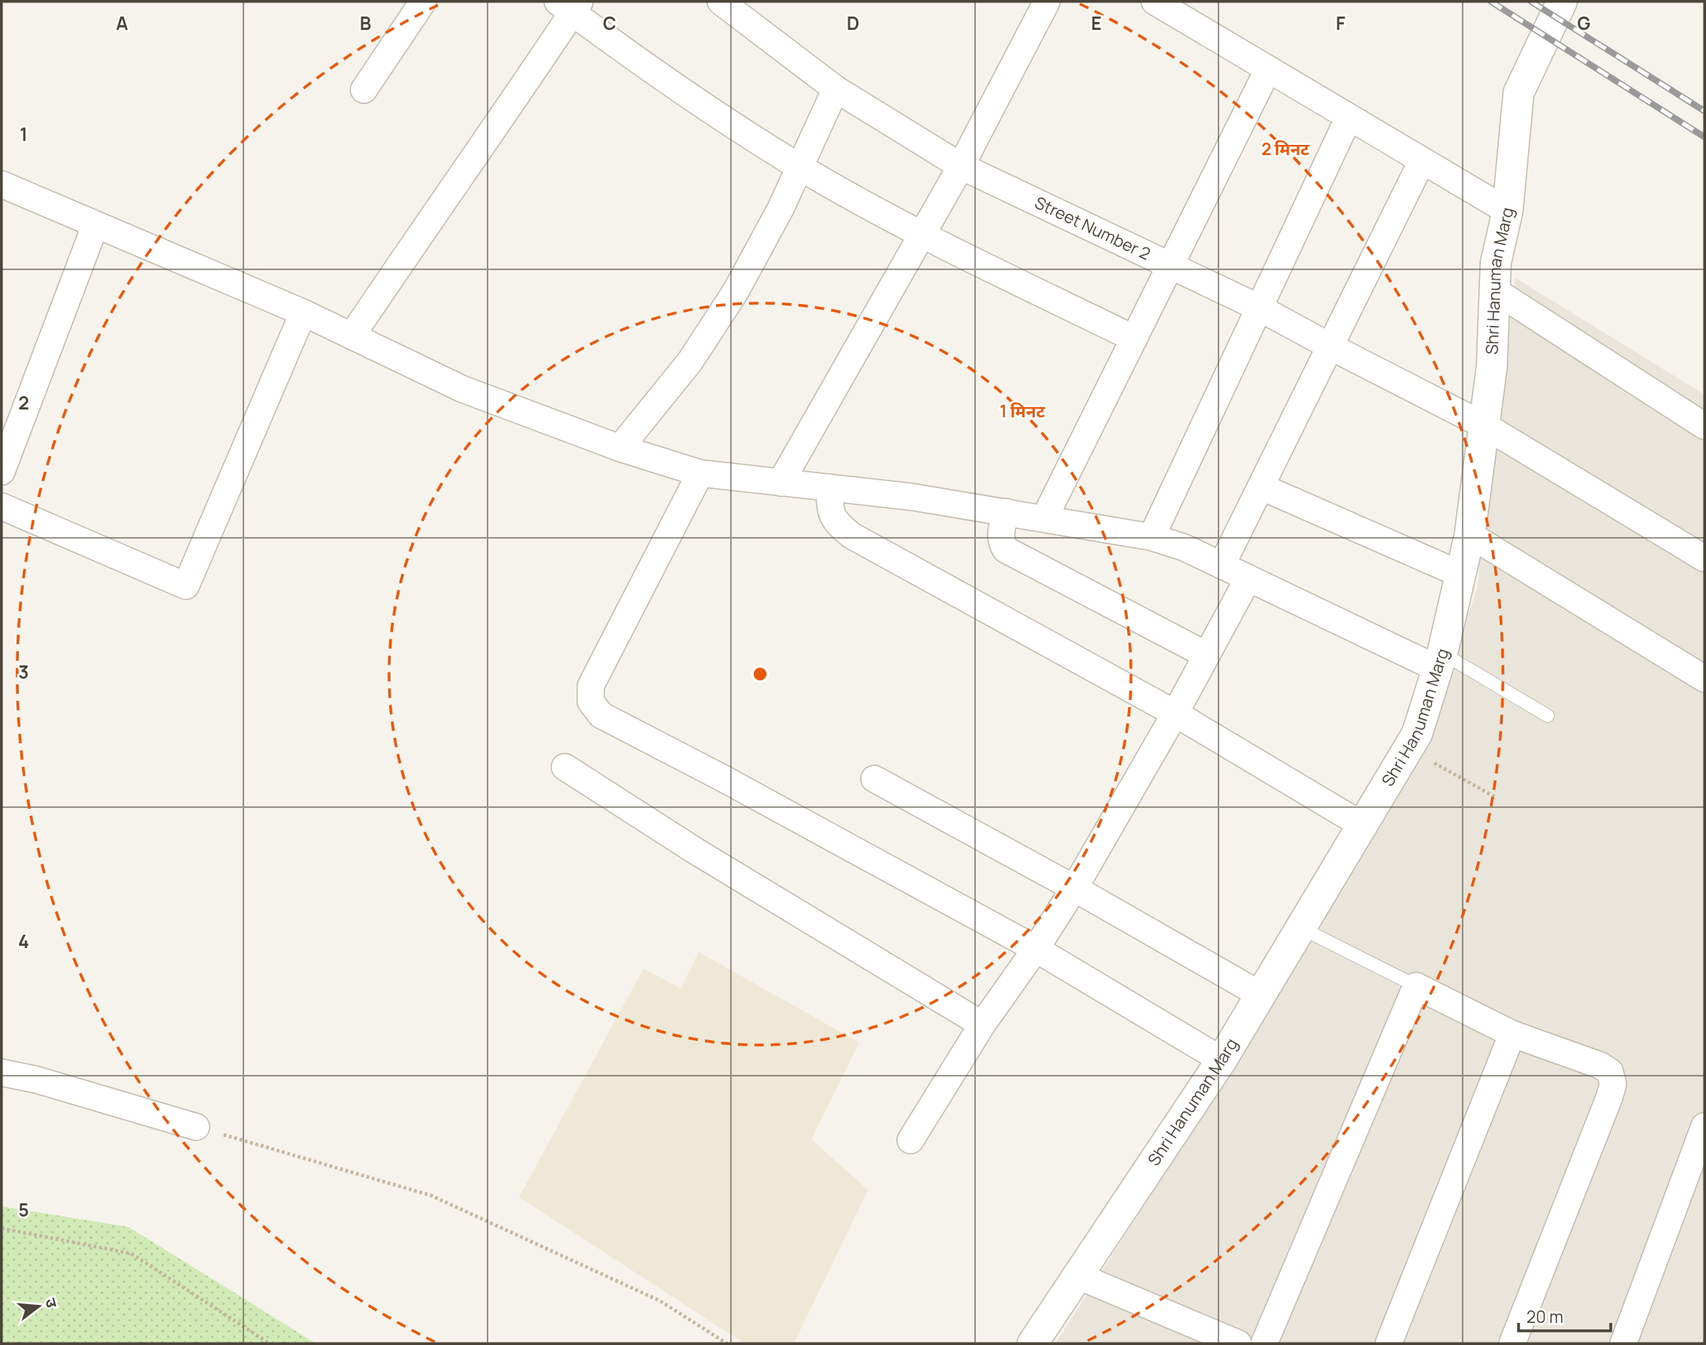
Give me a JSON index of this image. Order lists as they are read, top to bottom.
{
  "streets": {
    "street": ["Street Number 2", "Shri Hanuman Marg"]
  },
  "crossings": [
    ["Street Number 2", "Shri Hanuman Marg"]
  ],
  "scale_bar": "20 m",
  "north": "right",
  "grid": {
    "columns": [
      "A",
      "B",
      "C",
      "D",
      "E",
      "F",
      "G"
    ],
    "rows": [
      "1",
      "2",
      "3",
      "4",
      "5"
    ]
  },
  "rings": ["2 मिनट", "1 मिनट"]
}
